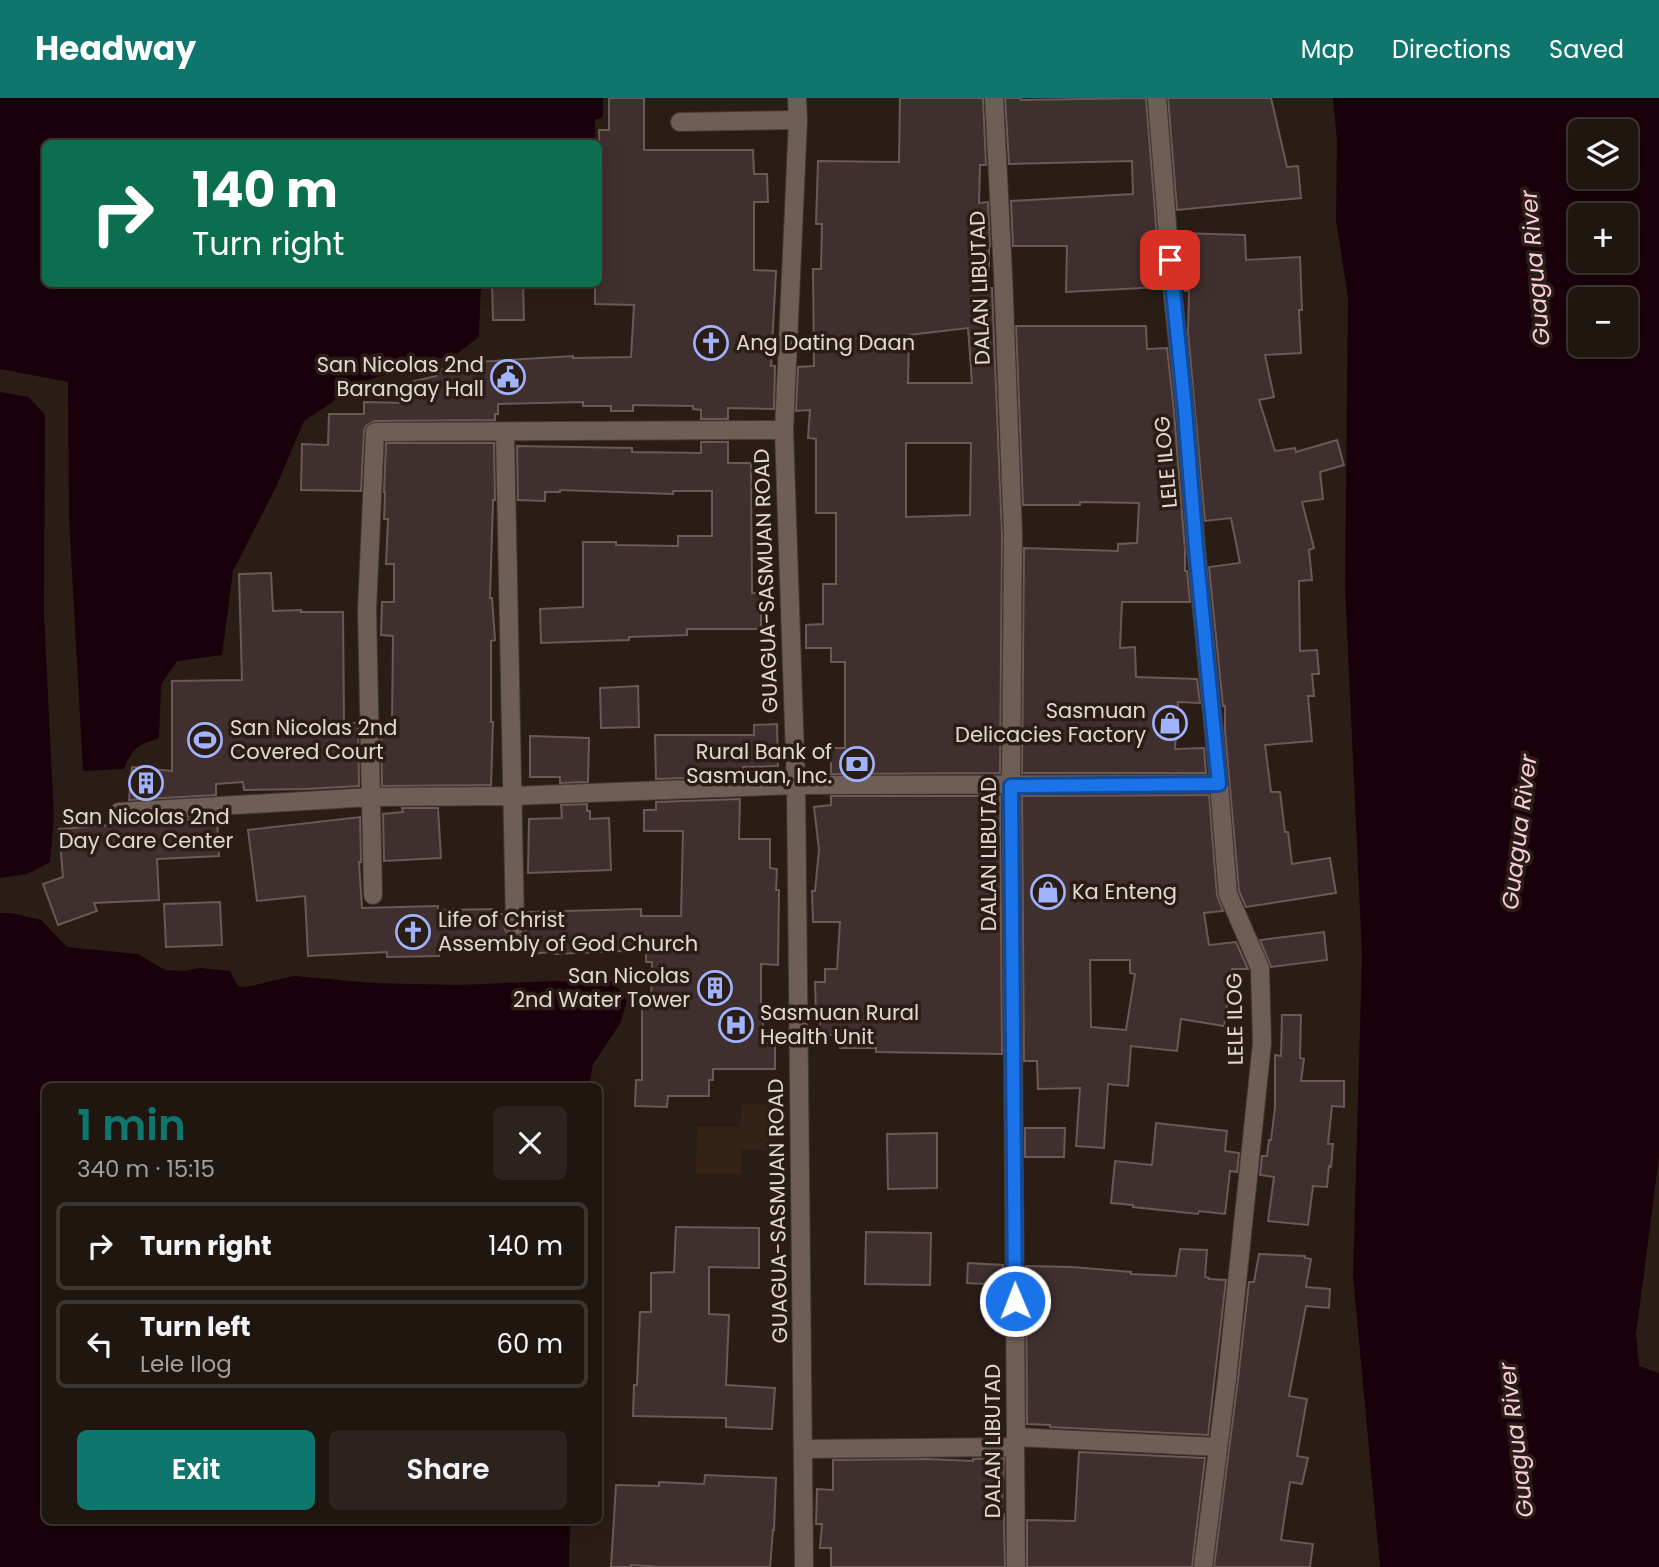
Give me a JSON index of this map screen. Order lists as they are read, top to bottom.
{
  "streets": {
    "street": ["DALAN LIBUTAD", "LELE ILOG", "GUAGUA-SASMUAN ROAD"]
  },
  "water": ["Guagua River"],
  "places": {
    "church": ["Ang Dating Daan", "Life of Christ Assembly of God Church"],
    "public building": ["San Nicolas 2nd Barangay Hall"],
    "shop": ["Sasmuan Delicacies Factory", "Ka Enteng"],
    "sports": ["San Nicolas 2nd Covered Court"],
    "bank": ["Rural Bank of Sasmuan, Inc."],
    "building": ["San Nicolas 2nd Day Care Center", "San Nicolas 2nd Water Tower"],
    "hospital": ["Sasmuan Rural Health Unit"]
  },
  "page": {
    "header": "Headway",
    "nav": ["Map", "Directions", "Saved"],
    "map_buttons": ["+", "−"],
    "turn": ["140 m", "Turn right"],
    "heading": ["1 min", "340 m · 15:15"],
    "list": [
      {
        "name": "Turn right",
        "value": "140 m"
      },
      {
        "name": "Turn left",
        "note": "Lele Ilog",
        "value": "60 m"
      }
    ],
    "buttons": ["Exit", "Share"]
  }
}
